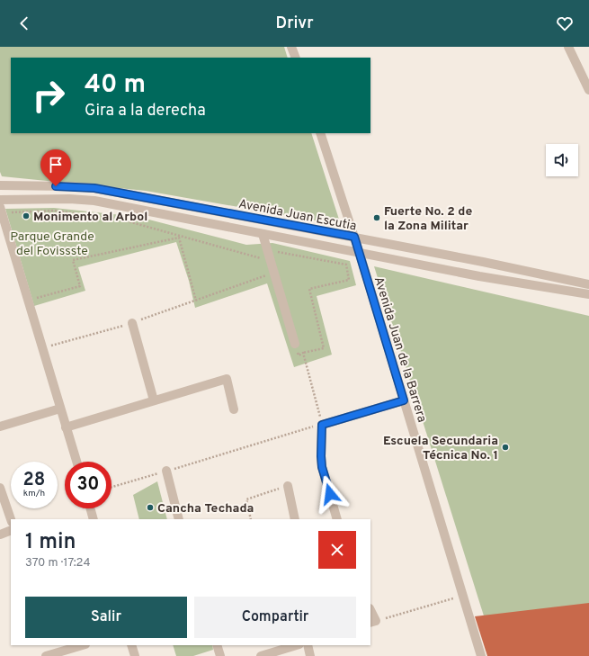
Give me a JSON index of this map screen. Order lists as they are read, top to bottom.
{
  "streets": {
    "street": ["Avenida Juan Escutia", "Avenida Juan de la Barrera"]
  },
  "crossings": [
    ["Avenida Juan Escutia", "Avenida Juan de la Barrera"]
  ],
  "parks": ["Parque Grande del Fovissste"],
  "places": [
    "Monimento al Arbol",
    "Fuerte No. 2 de la Zona Militar",
    "Escuela Secundaria Técnica No. 1",
    "Cancha Techada"
  ],
  "page": {
    "header": "Drivr",
    "turn": ["40 m", "Gira a la derecha"],
    "speed": "28 km/h",
    "limit": "30",
    "heading": ["1 min", "370 m · 17:24"],
    "buttons": ["Salir", "Compartir"]
  }
}
